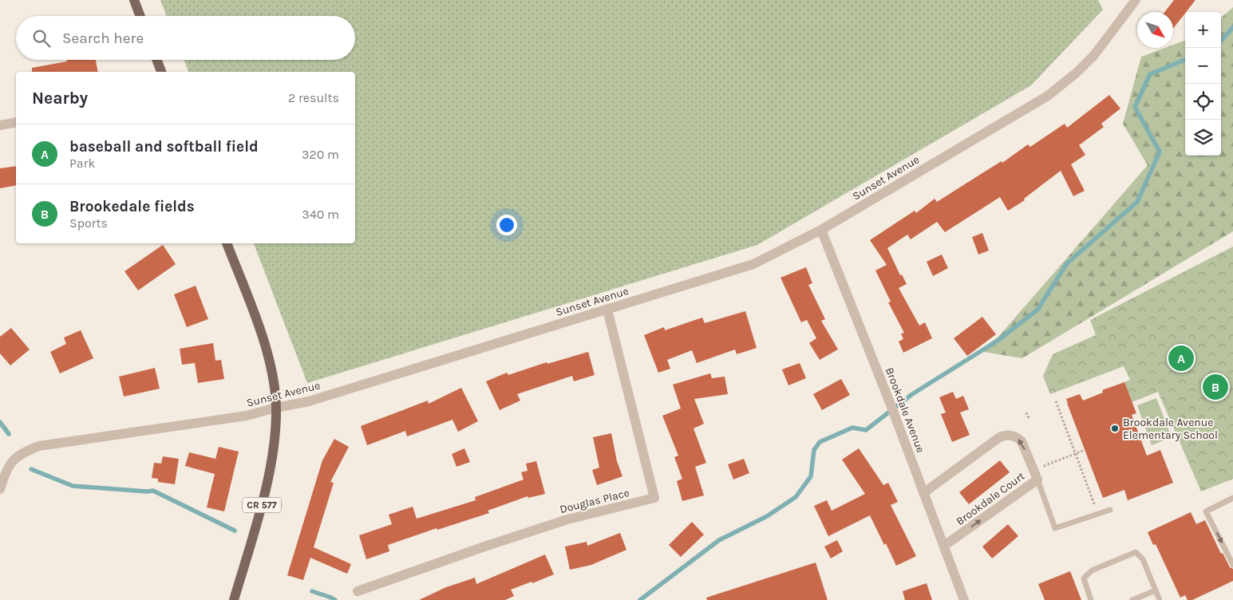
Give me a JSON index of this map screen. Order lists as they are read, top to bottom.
{
  "streets": {
    "main road": ["CR 577"],
    "street": [
      "Sunset Avenue",
      "Brookdale Avenue",
      "Brookdale Court",
      "Douglas Place"
    ]
  },
  "crossings": [
    ["Sunset Avenue", "Brookdale Avenue"],
    ["Sunset Avenue", "Douglas Place"],
    ["Sunset Avenue", "CR 577"],
    ["Brookdale Avenue", "Brookdale Court"]
  ],
  "places": ["Brookdale Avenue Elementary School"],
  "north": "bottom right",
  "page": {
    "map_buttons": ["+", "−"],
    "search": "Search here",
    "heading": ["Nearby", "2 results"],
    "list": [
      {
        "mark": "A",
        "name": "baseball and softball field",
        "note": "Park",
        "value": "320 m"
      },
      {
        "mark": "B",
        "name": "Brookedale fields",
        "note": "Sports",
        "value": "340 m"
      }
    ],
    "pins": ["A", "B"]
  }
}
